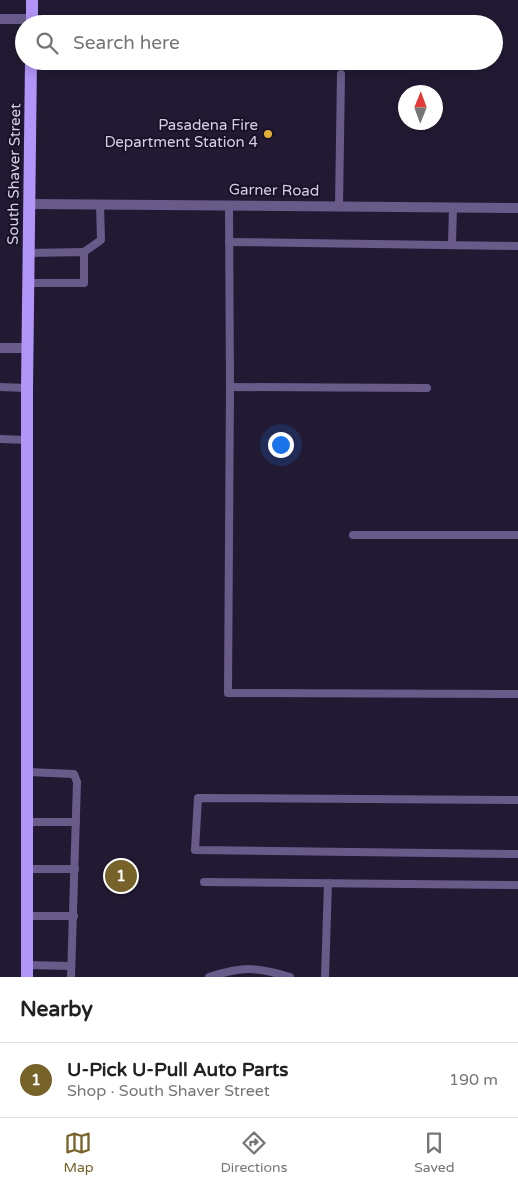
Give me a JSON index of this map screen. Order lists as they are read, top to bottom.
{
  "streets": {
    "main road": ["South Shaver Street"],
    "street": ["Garner Road"]
  },
  "crossings": [
    ["South Shaver Street", "Garner Road"]
  ],
  "places": ["Pasadena Fire Department Station 4"],
  "north": "top",
  "page": {
    "search": "Search here",
    "pins": "1",
    "heading": "Nearby",
    "list": [
      {
        "mark": "1",
        "name": "U-Pick U-Pull Auto Parts",
        "note": "Shop · South Shaver Street",
        "value": "190 m"
      }
    ],
    "nav": ["Map", "Directions", "Saved"]
  }
}
